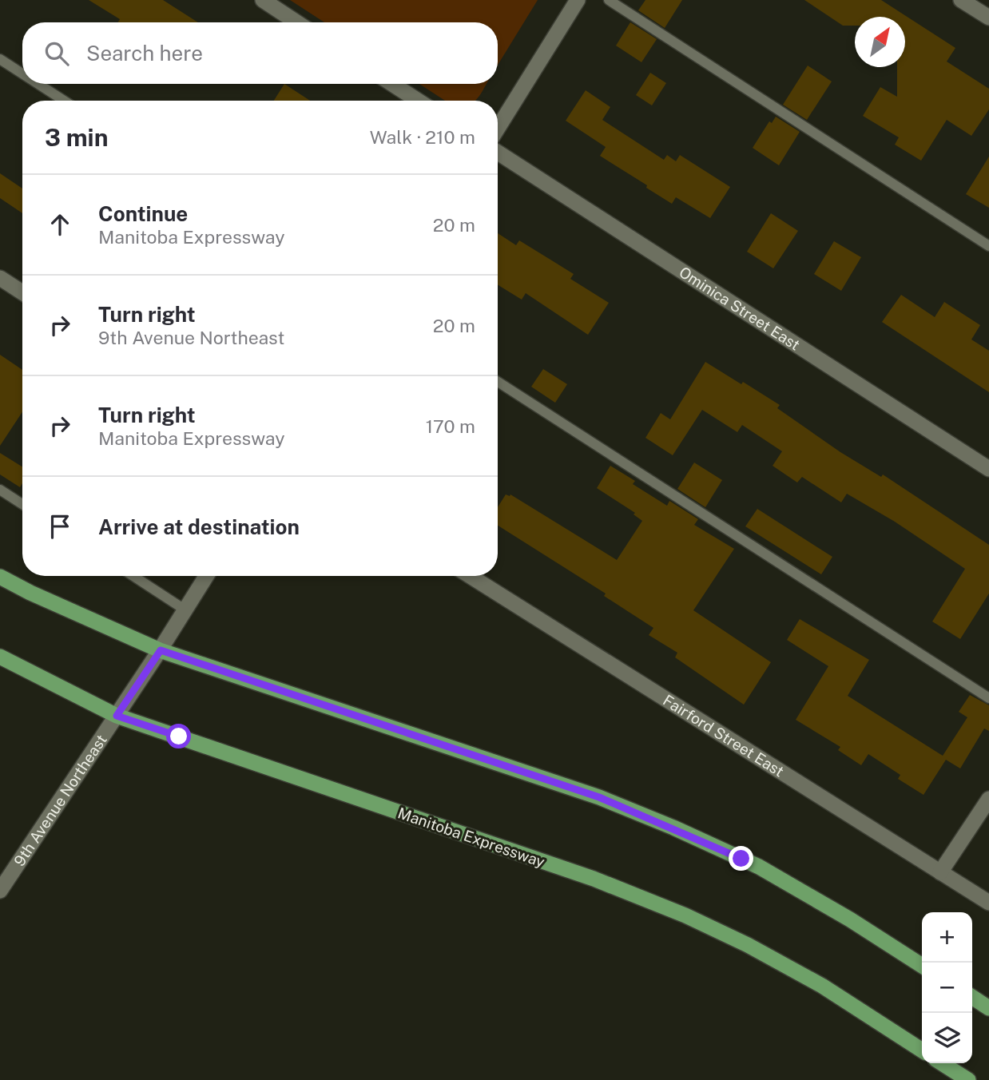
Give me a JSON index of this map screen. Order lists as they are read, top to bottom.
{
  "streets": {
    "main road": ["Manitoba Expressway"],
    "street": ["Ominica Street East", "Fairford Street East", "9th Avenue Northeast"]
  },
  "crossings": [
    ["9th Avenue Northeast", "Manitoba Expressway"]
  ],
  "north": "top right",
  "page": {
    "search": "Search here",
    "heading": ["3 min", "Walk · 210 m"],
    "list": [
      ["Continue", "Manitoba Expressway", "20 m"],
      ["Turn right", "9th Avenue Northeast", "20 m"],
      ["Turn right", "Manitoba Expressway", "170 m"],
      "Arrive at destination"
    ],
    "map_buttons": ["+", "−"]
  }
}
